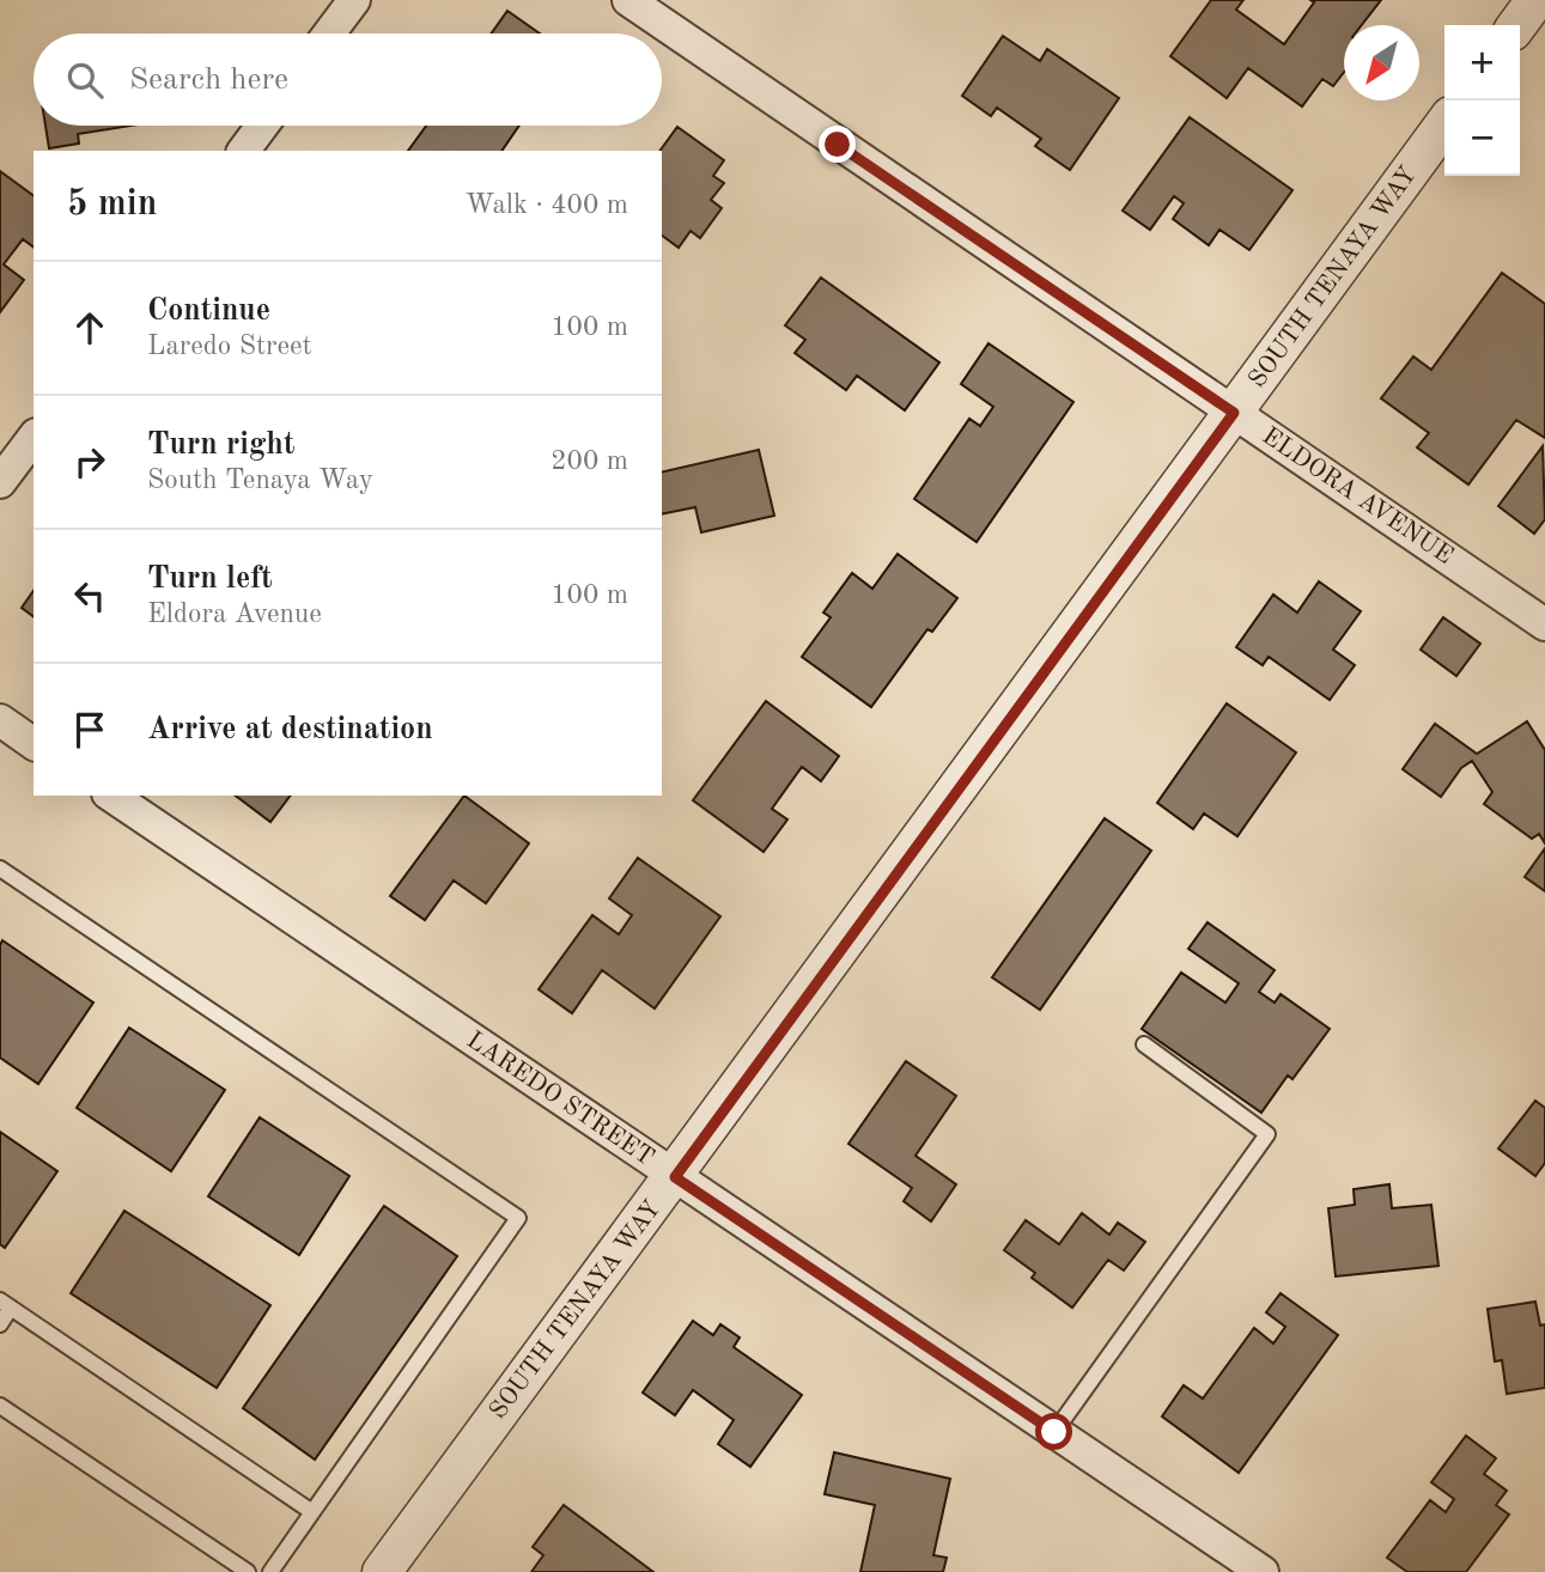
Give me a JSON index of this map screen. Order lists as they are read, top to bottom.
{
  "streets": {
    "street": ["SOUTH TENAYA WAY", "ELDORA AVENUE", "LAREDO STREET"]
  },
  "crossings": [
    ["SOUTH TENAYA WAY", "ELDORA AVENUE"],
    ["SOUTH TENAYA WAY", "LAREDO STREET"]
  ],
  "north": "bottom left",
  "page": {
    "map_buttons": ["+", "−"],
    "search": "Search here",
    "heading": ["5 min", "Walk · 400 m"],
    "list": [
      ["Continue", "Laredo Street", "100 m"],
      ["Turn right", "South Tenaya Way", "200 m"],
      ["Turn left", "Eldora Avenue", "100 m"],
      "Arrive at destination"
    ]
  }
}
